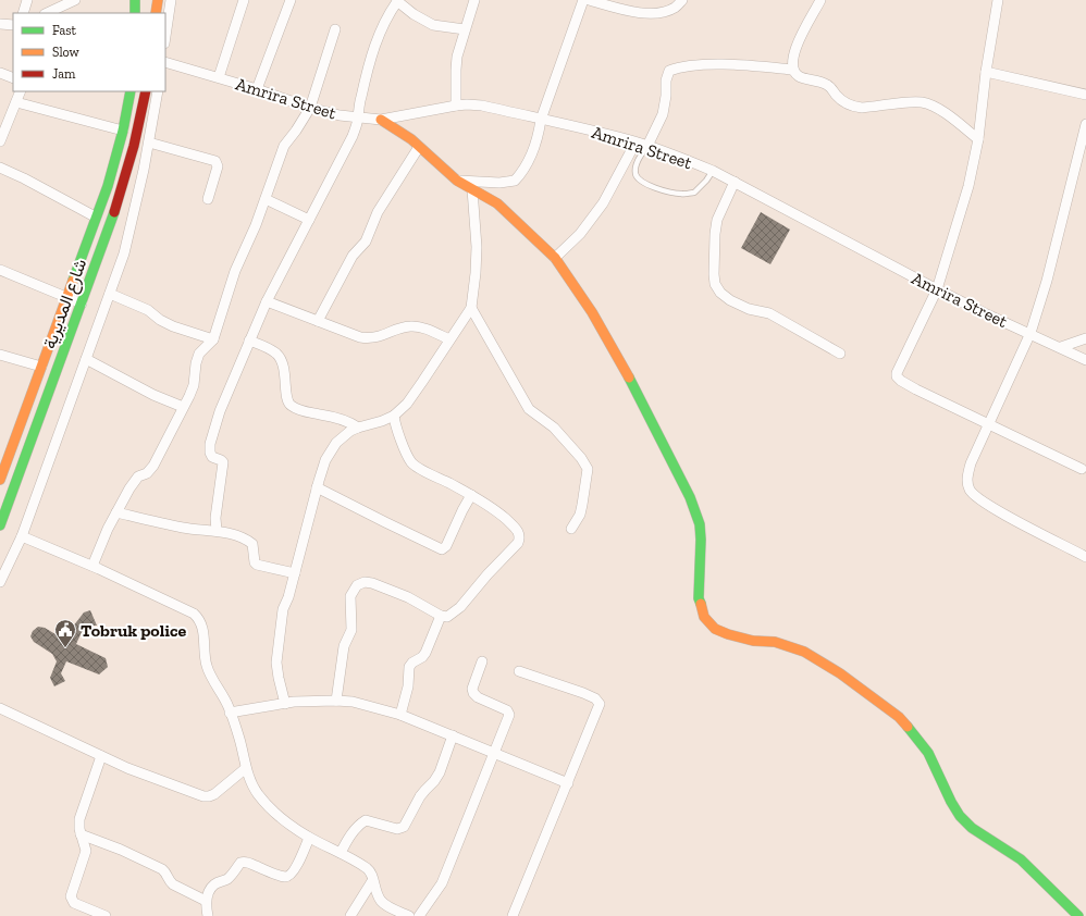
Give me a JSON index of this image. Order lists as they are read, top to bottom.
{
  "streets": {
    "street": ["Amrira Street", "شارع المديرية"]
  },
  "places": {
    "public building": ["Tobruk police"]
  },
  "legend": ["Fast", "Slow", "Jam"]
}
